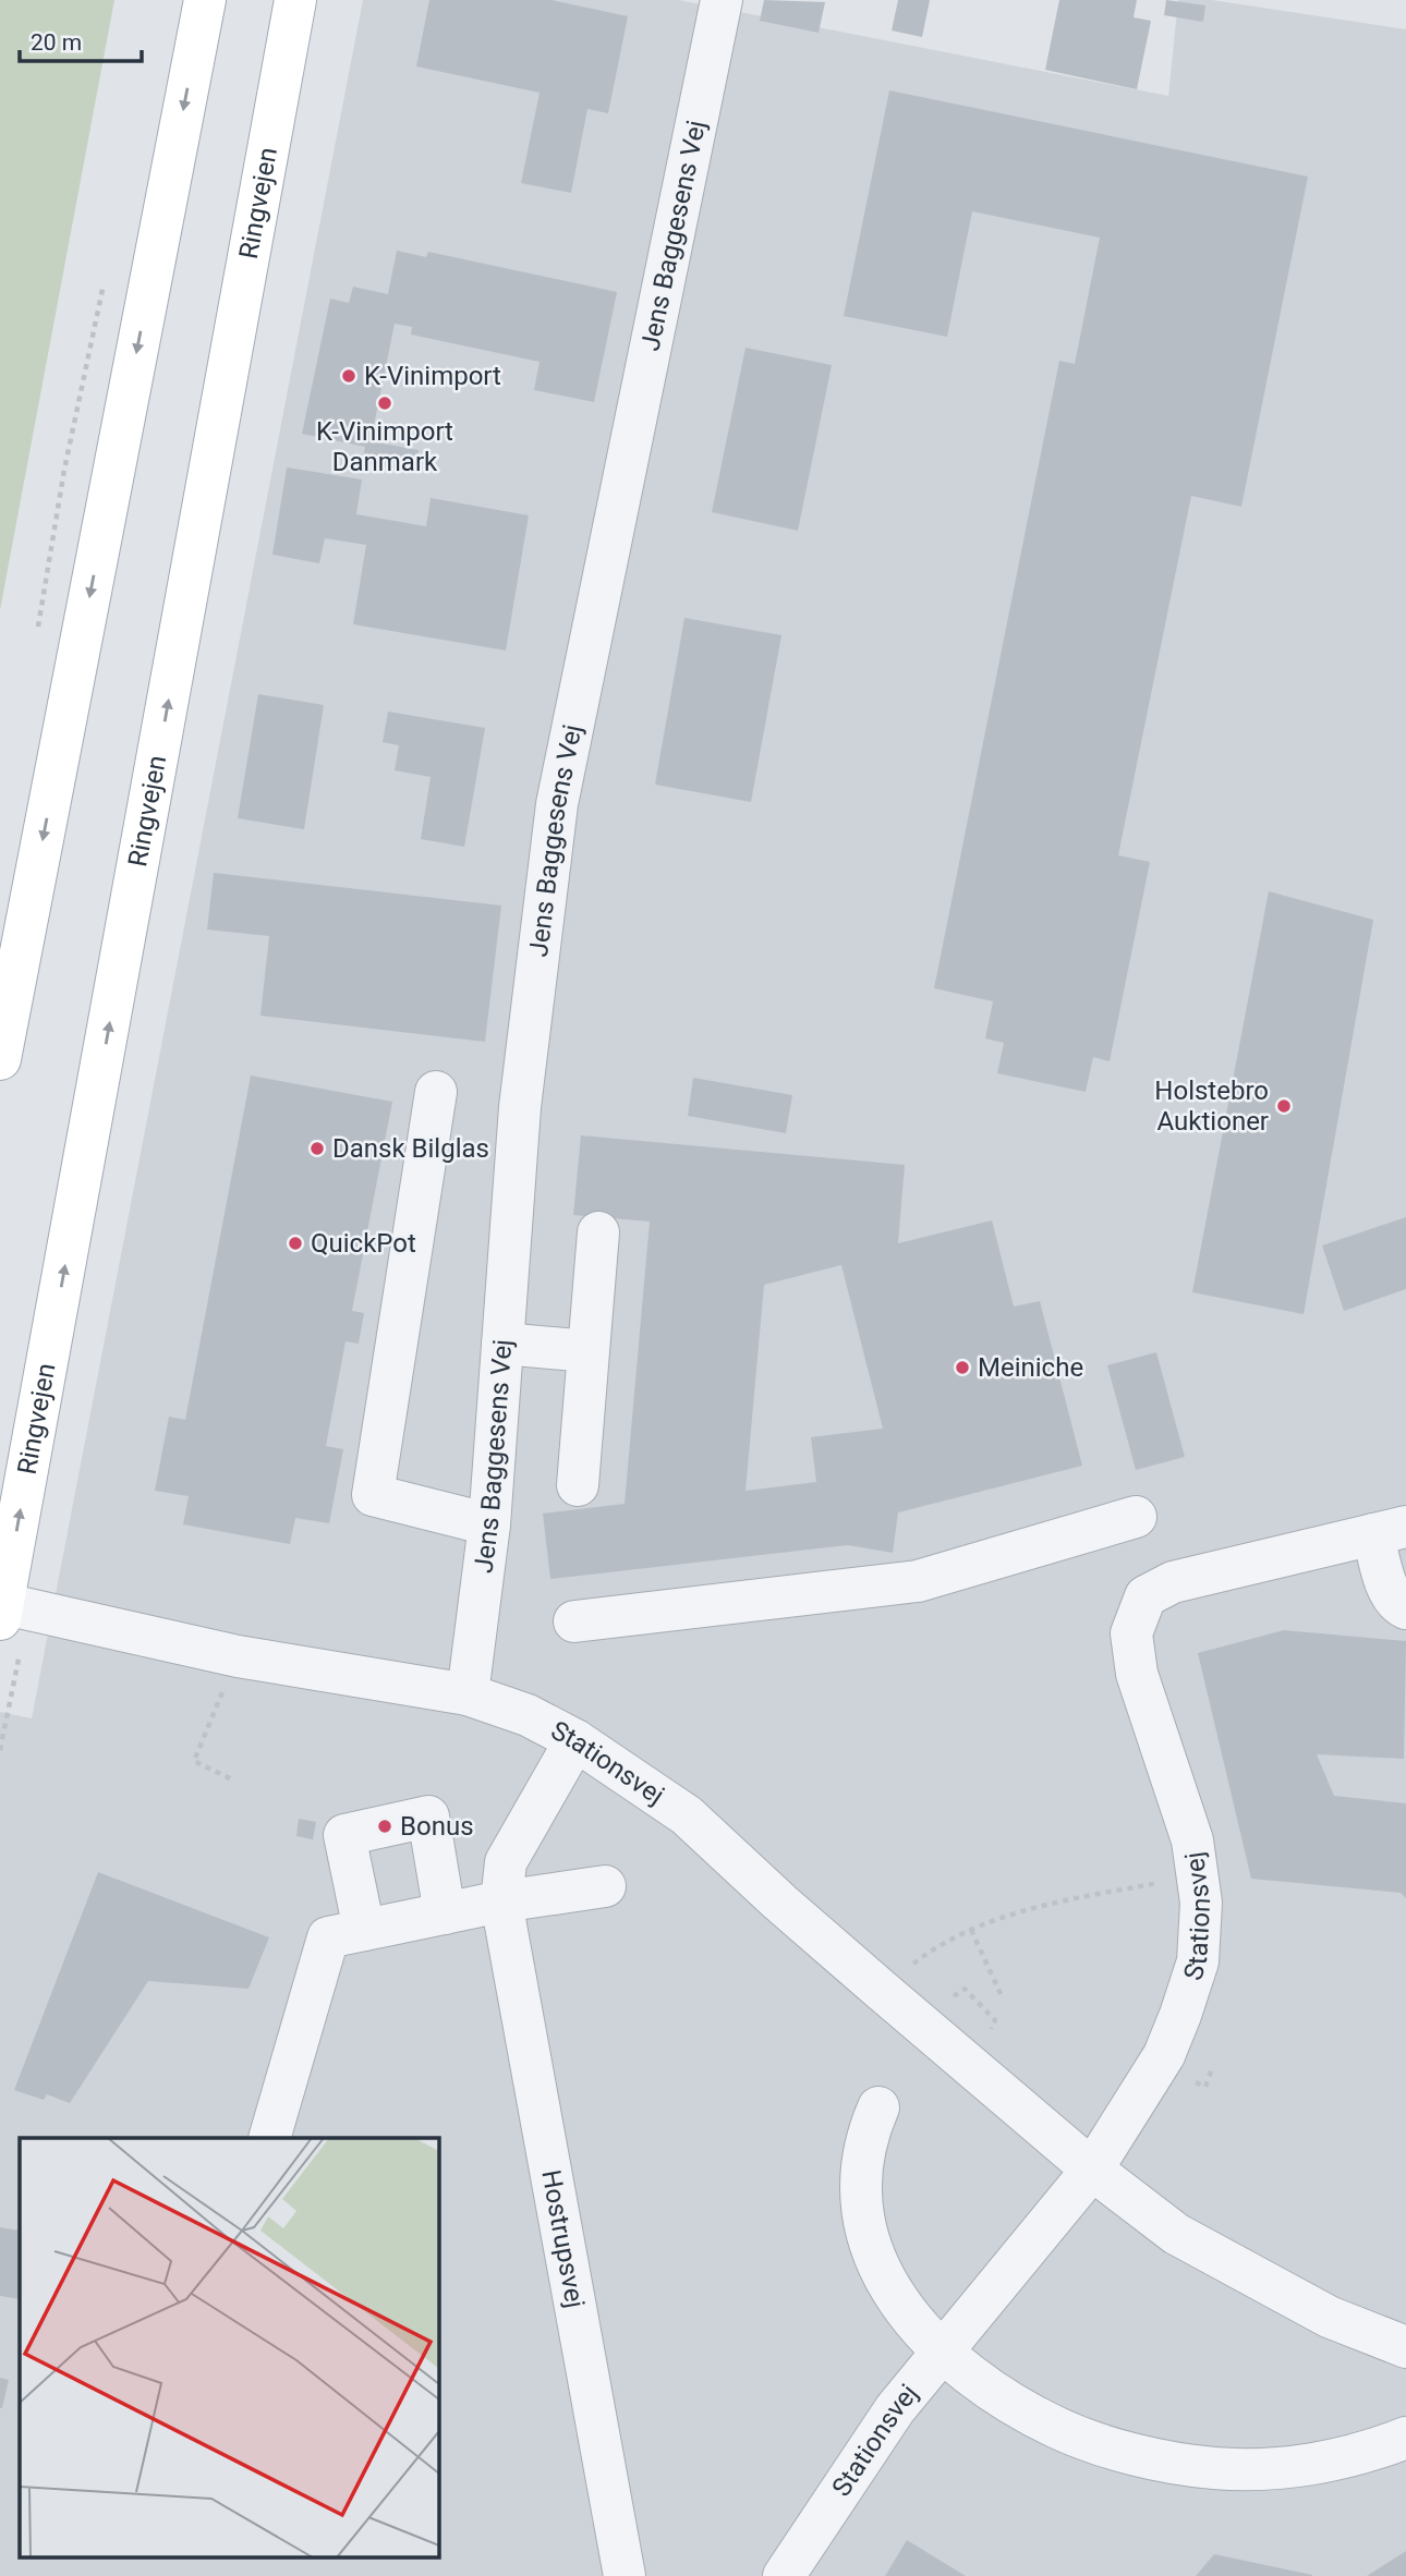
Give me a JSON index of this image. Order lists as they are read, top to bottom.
{
  "streets": {
    "main road": ["Ringvejen"],
    "street": ["Jens Baggesens Vej", "Stationsvej", "Hostrupsvej"]
  },
  "crossings": [
    ["Ringvejen", "Stationsvej"],
    ["Jens Baggesens Vej", "Stationsvej"],
    ["Stationsvej", "Hostrupsvej"]
  ],
  "places": [
    "K-Vinimport",
    "K-Vinimport Danmark",
    "Holstebro Auktioner",
    "Dansk Bilglas",
    "QuickPot",
    "Meiniche",
    "Bonus"
  ],
  "scale_bar": "20 m"
}
